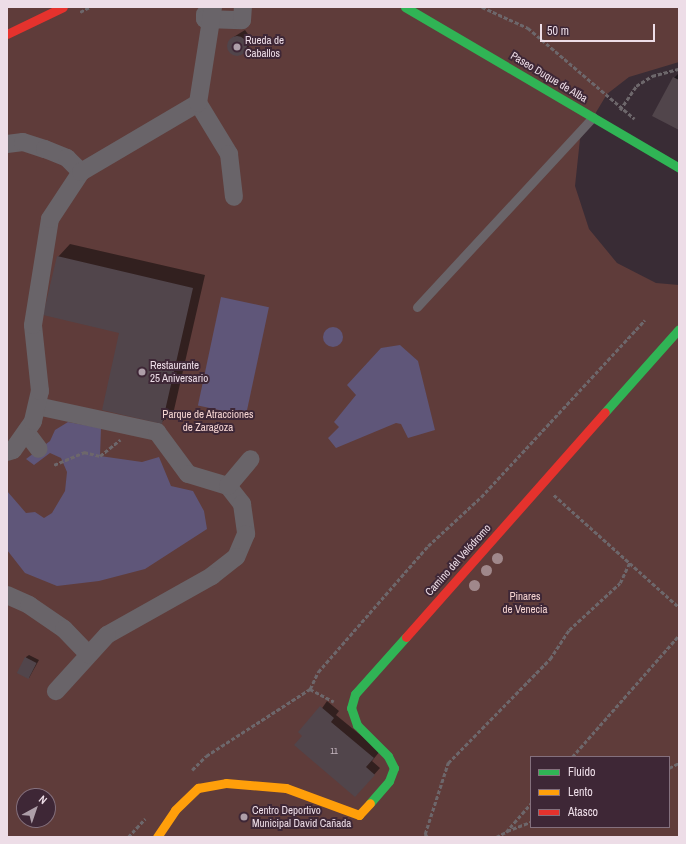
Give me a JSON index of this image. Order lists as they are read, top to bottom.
{
  "streets": {
    "street": ["Paseo Duque de Alba", "Camino del Velódromo"]
  },
  "parks": ["Parque de Atracciones de Zaragoza", "Pinares de Venecia"],
  "places": ["Rueda de Caballos", "Restaurante 25 Aniversario", "Centro Deportivo Municipal David Cañada"],
  "house_numbers": ["11"],
  "legend": ["Fluido", "Lento", "Atasco"],
  "scale_bar": "50 m",
  "north": "top right"
}
